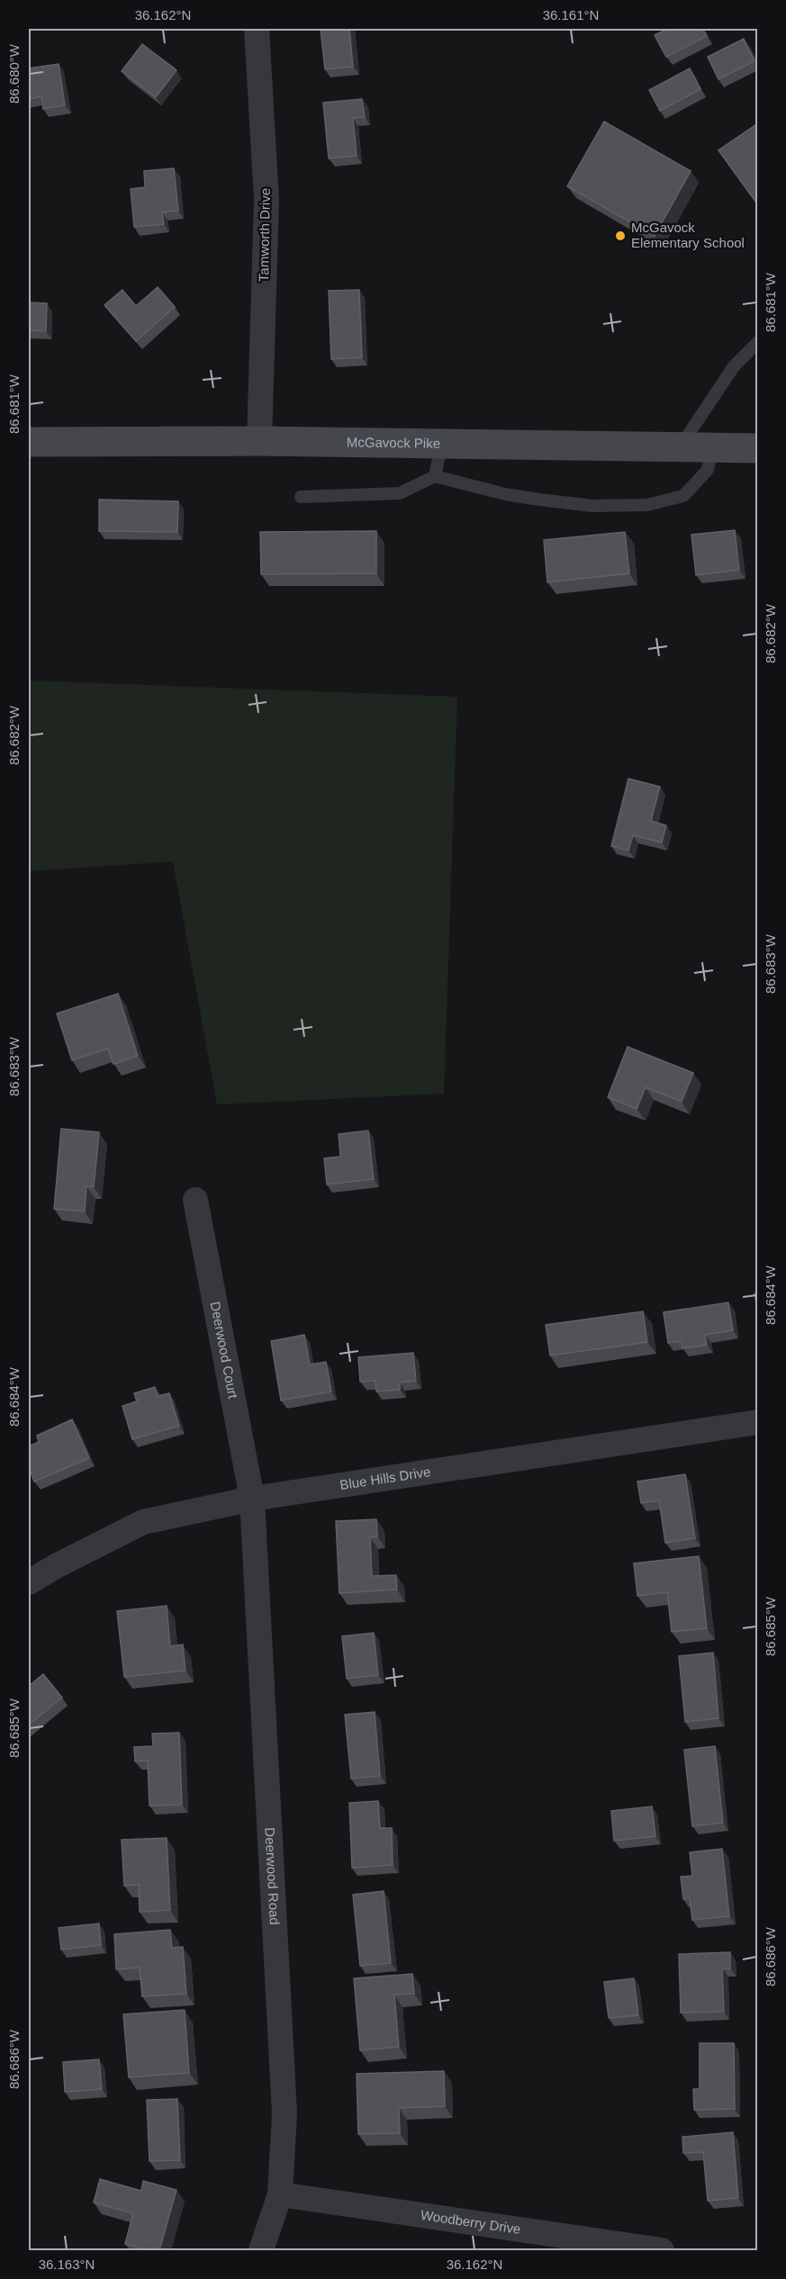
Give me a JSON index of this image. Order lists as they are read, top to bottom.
{
  "streets": {
    "main road": ["McGavock Pike"],
    "street": [
      "Tamworth Drive",
      "Deerwood Court",
      "Blue Hills Drive",
      "Deerwood Road",
      "Woodberry Drive"
    ]
  },
  "crossings": [
    ["Tamworth Drive", "McGavock Pike"],
    ["Deerwood Court", "Blue Hills Drive"],
    ["Deerwood Court", "Deerwood Road"],
    ["Blue Hills Drive", "Deerwood Road"],
    ["Deerwood Road", "Woodberry Drive"]
  ],
  "places": ["McGavock Elementary School"],
  "coordinates": [
    "36.162°N",
    "36.161°N",
    "86.680°W",
    "86.681°W",
    "86.682°W",
    "86.683°W",
    "86.684°W",
    "86.685°W",
    "86.686°W",
    "36.163°N"
  ]
}
